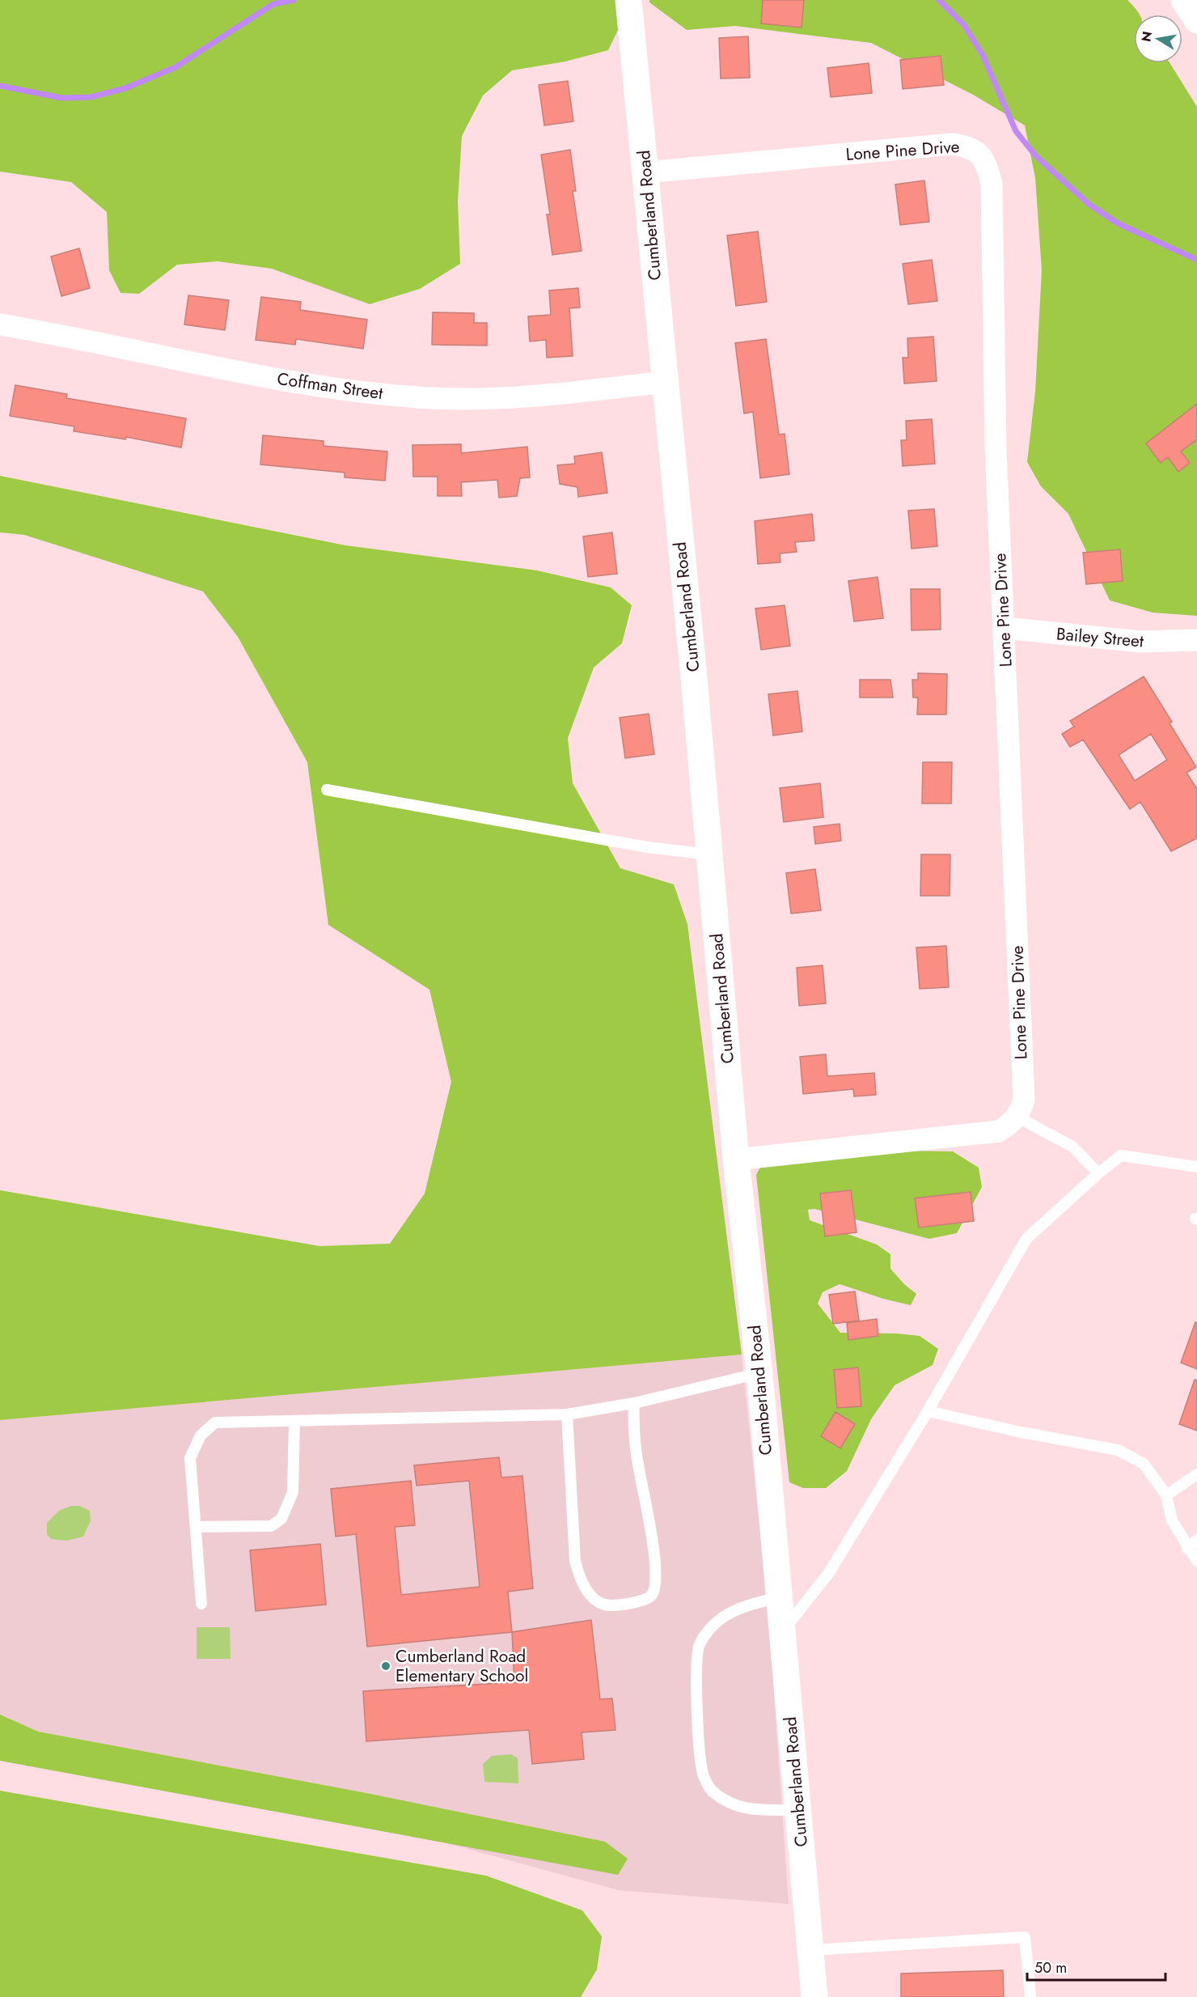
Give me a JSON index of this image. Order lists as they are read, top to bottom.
{
  "streets": {
    "main road": ["Cumberland Road"],
    "street": ["Lone Pine Drive", "Coffman Street", "Bailey Street"]
  },
  "crossings": [
    ["Lone Pine Drive", "Cumberland Road"],
    ["Lone Pine Drive", "Bailey Street"],
    ["Cumberland Road", "Coffman Street"]
  ],
  "places": ["Cumberland Road Elementary School"],
  "scale_bar": "50 m",
  "north": "left"
}
